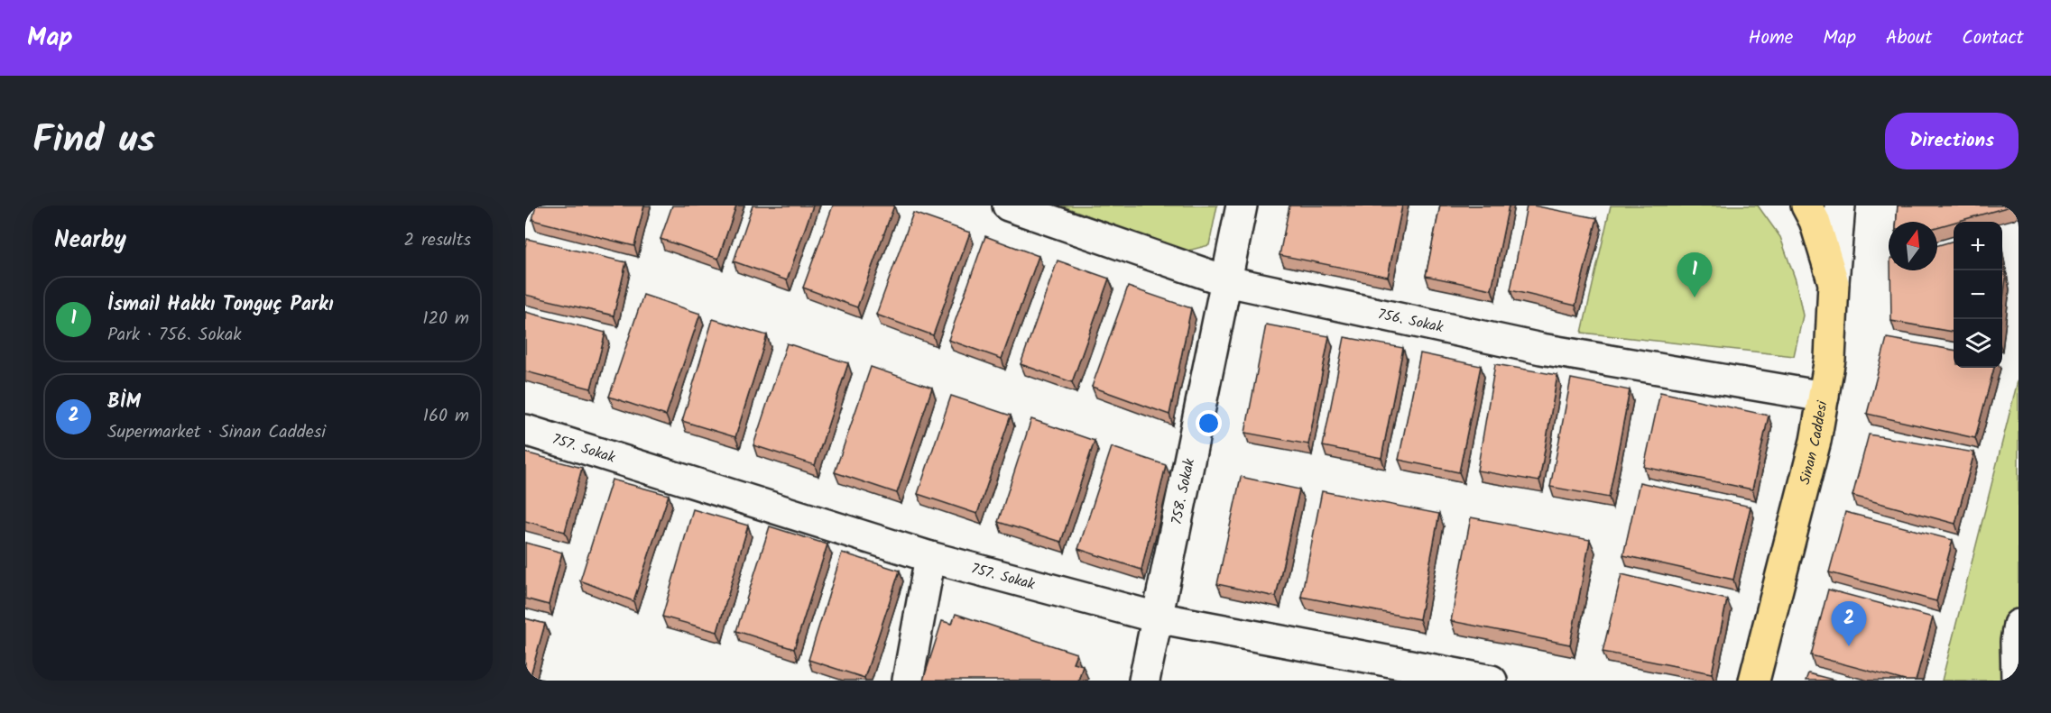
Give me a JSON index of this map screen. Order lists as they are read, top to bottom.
{
  "streets": {
    "main road": ["Sinan Caddesi"],
    "street": ["756. Sokak", "757. Sokak", "758. Sokak"]
  },
  "crossings": [
    ["756. Sokak", "Sinan Caddesi"],
    ["756. Sokak", "758. Sokak"],
    ["757. Sokak", "758. Sokak"]
  ],
  "north": "top",
  "page": {
    "header": "Map",
    "nav": [
      "Home",
      "Map",
      "About",
      "Contact"
    ],
    "title": "Find us",
    "buttons": "Directions",
    "heading": ["Nearby", "2 results"],
    "map_buttons": ["+", "−"],
    "pins": ["1", "2"],
    "list": [
      {
        "mark": "1",
        "name": "İsmail Hakkı Tonguç Parkı",
        "note": "Park · 756. Sokak",
        "value": "120 m"
      },
      {
        "mark": "2",
        "name": "BİM",
        "note": "Supermarket · Sinan Caddesi",
        "value": "160 m"
      }
    ]
  }
}
